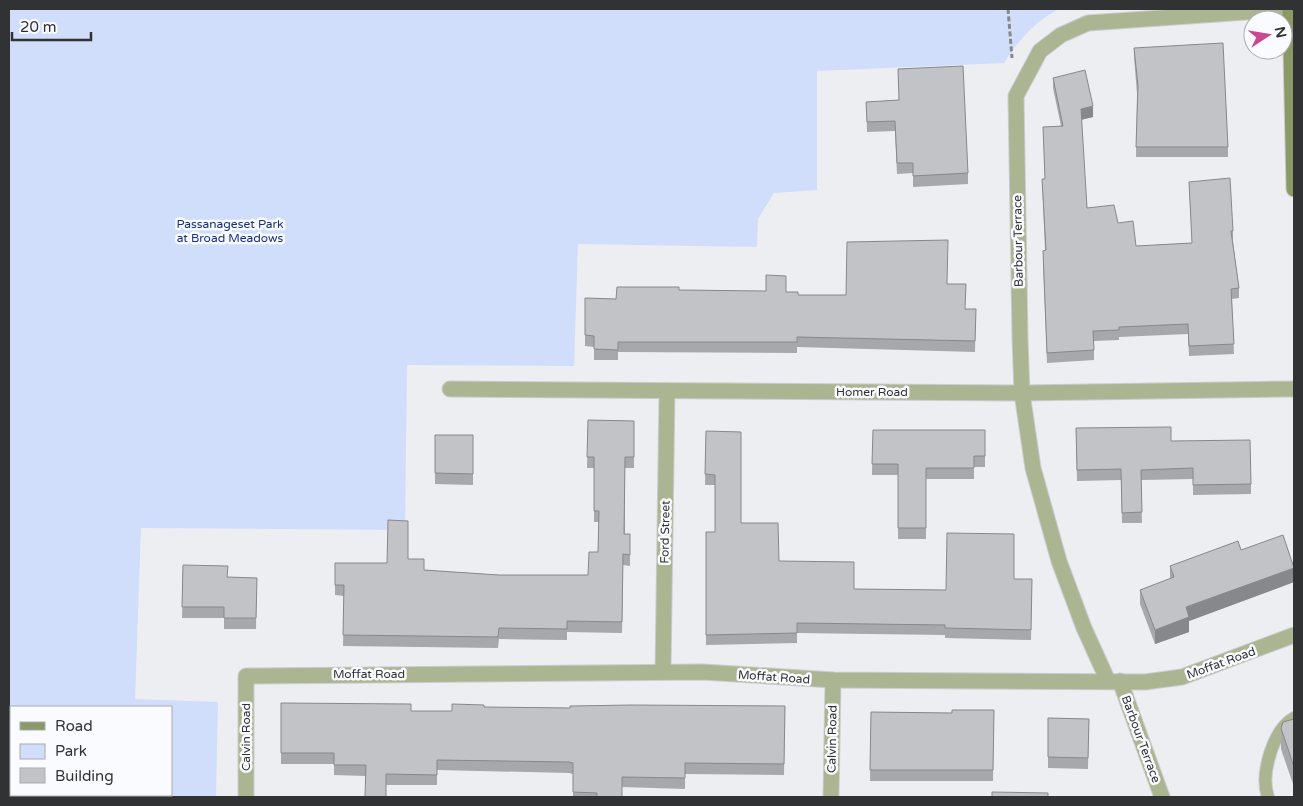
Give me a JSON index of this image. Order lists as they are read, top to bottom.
{
  "streets": {
    "street": [
      "Barbour Terrace",
      "Homer Road",
      "Ford Street",
      "Moffat Road",
      "Calvin Road"
    ]
  },
  "crossings": [
    ["Barbour Terrace", "Homer Road"],
    ["Barbour Terrace", "Moffat Road"],
    ["Homer Road", "Ford Street"],
    ["Ford Street", "Moffat Road"],
    ["Moffat Road", "Calvin Road"]
  ],
  "parks": ["Passanageset Park at Broad Meadows"],
  "legend": ["Road", "Park", "Building"],
  "scale_bar": "20 m",
  "north": "right"
}
